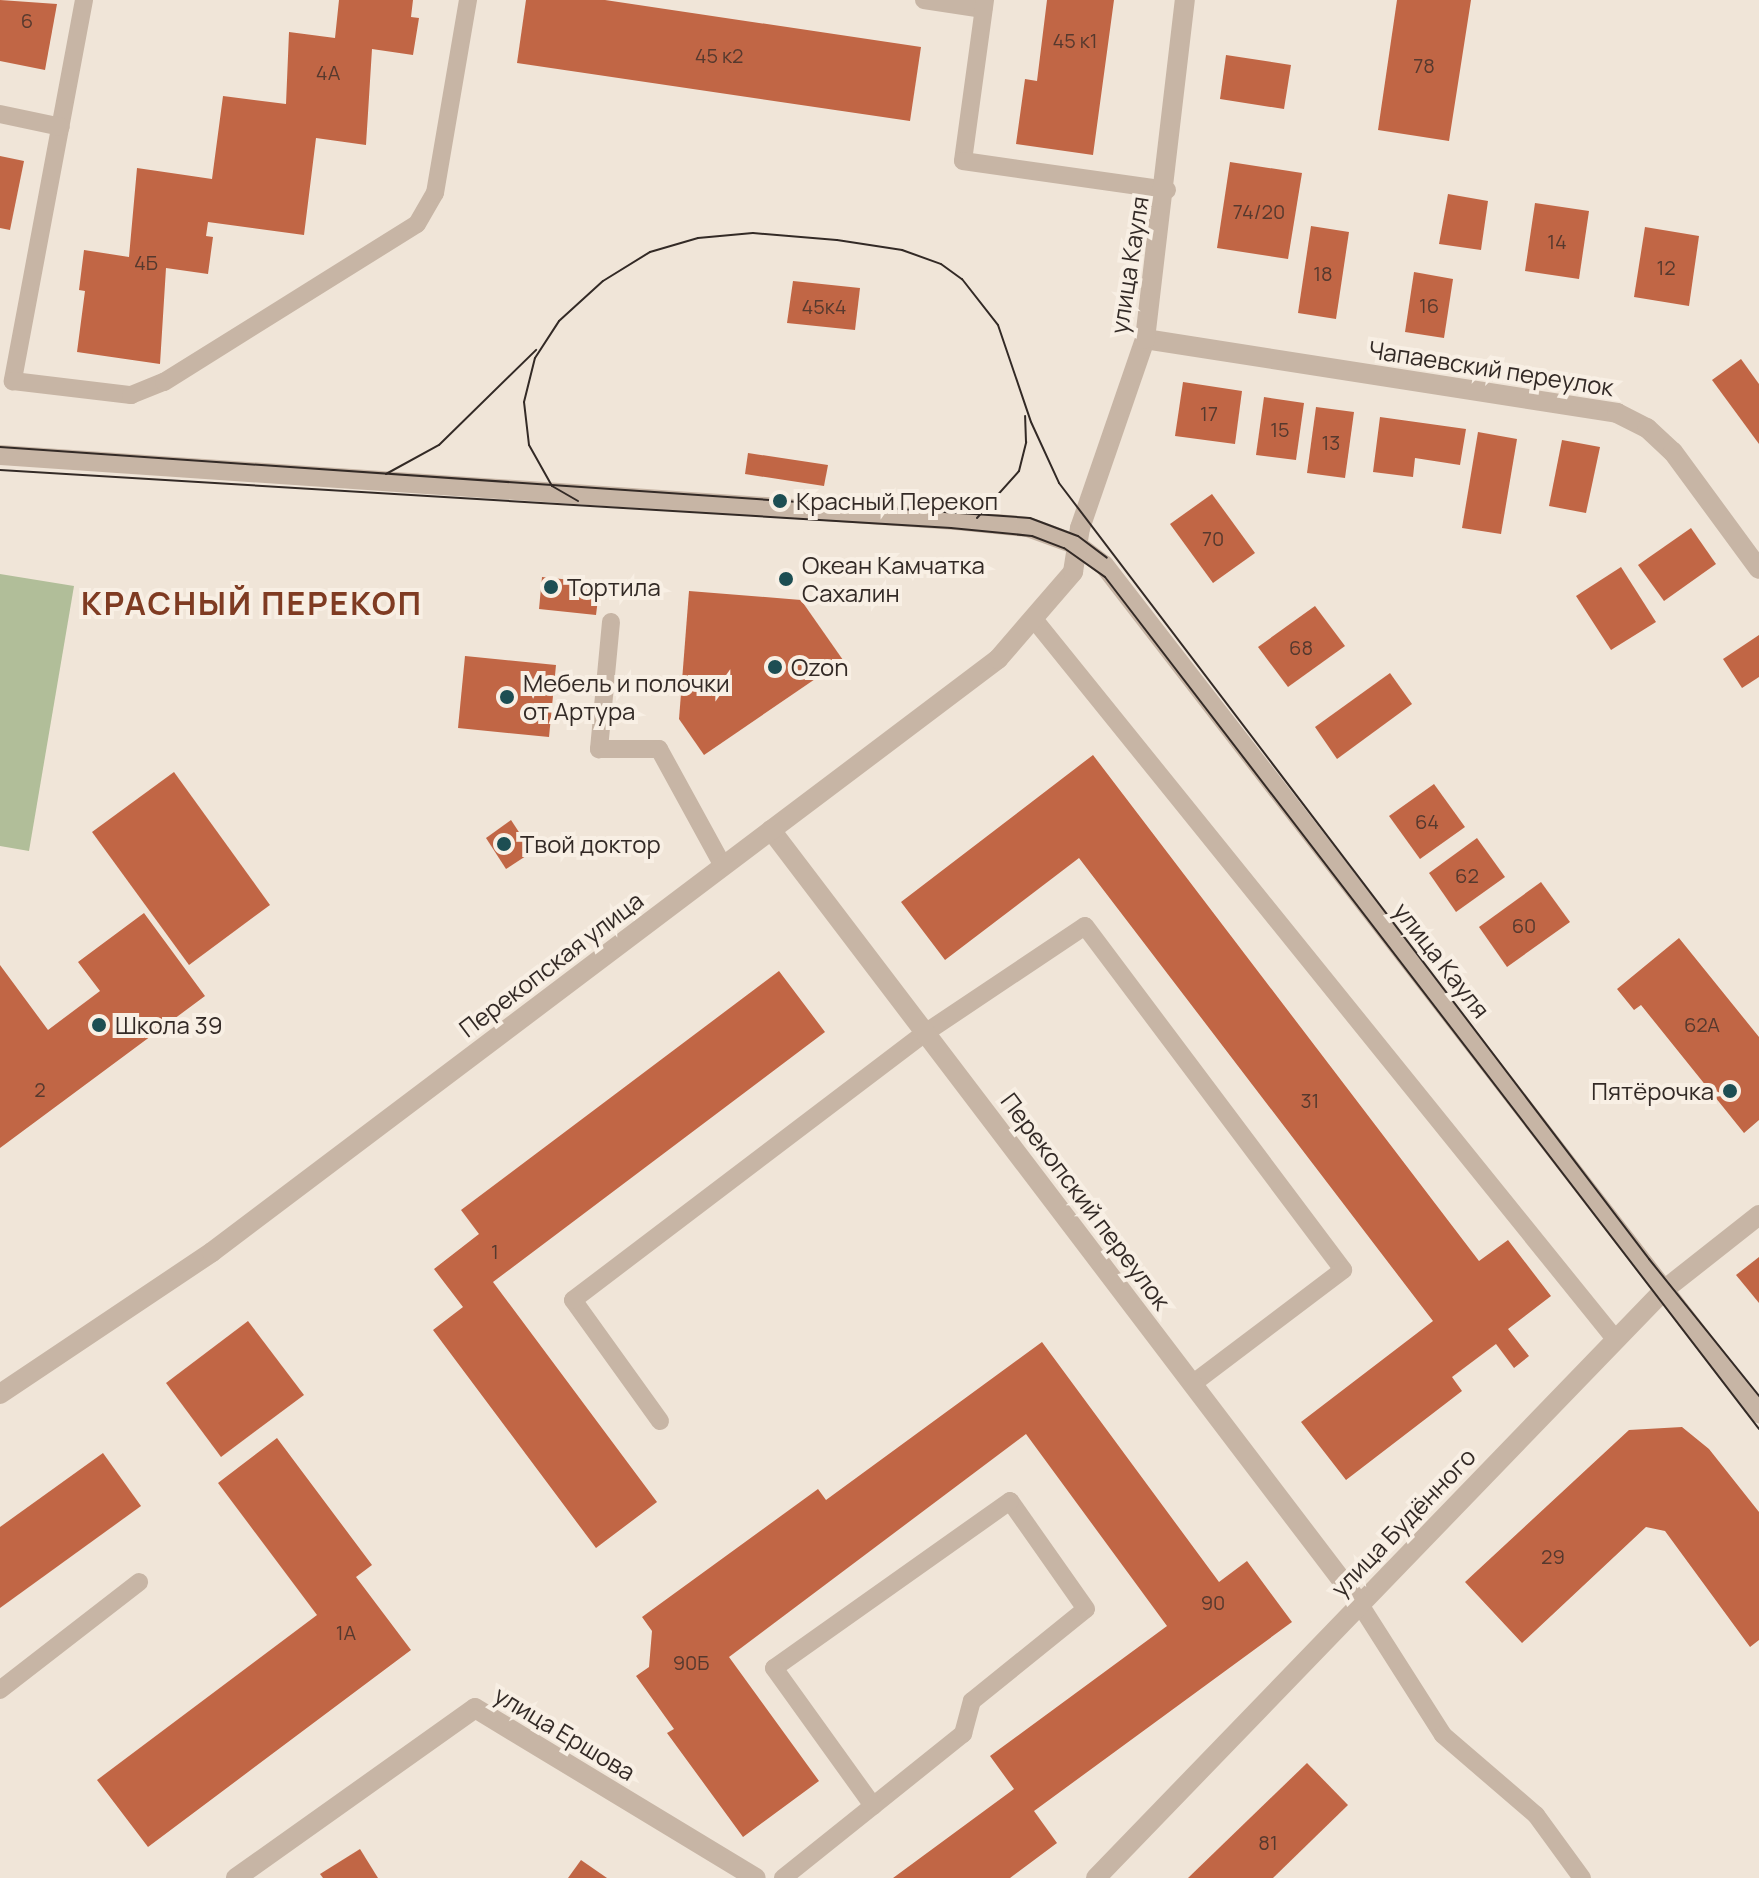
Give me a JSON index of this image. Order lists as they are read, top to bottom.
{
  "streets": {
    "street": [
      "улица Кауля",
      "Чапаевский переулок",
      "Перекопская улица",
      "Перекопский переулок",
      "улица Будённого",
      "улица Ершова"
    ]
  },
  "crossings": [
    ["улица Кауля", "Чапаевский переулок"],
    ["улица Кауля", "Перекопская улица"],
    ["улица Кауля", "улица Будённого"],
    ["Перекопская улица", "Перекопский переулок"],
    ["Перекопский переулок", "улица Будённого"]
  ],
  "districts": ["КРАСНЫЙ ПЕРЕКОП"],
  "places": [
    "Красный Перекоп",
    "Океан Камчатка Сахалин",
    "Тортила",
    "Ozon",
    "Мебель и полочки от Артура",
    "Твой доктор",
    "Школа 39",
    "Пятёрочка"
  ],
  "house_numbers": [
    "6",
    "45 к1",
    "45 к2",
    "78",
    "4А",
    "74/20",
    "14",
    "4Б",
    "12",
    "18",
    "16",
    "45к4",
    "17",
    "15",
    "13",
    "70",
    "68",
    "64",
    "62",
    "60",
    "62А",
    "2",
    "31",
    "1",
    "29",
    "90",
    "1А",
    "90Б",
    "81"
  ]
}
